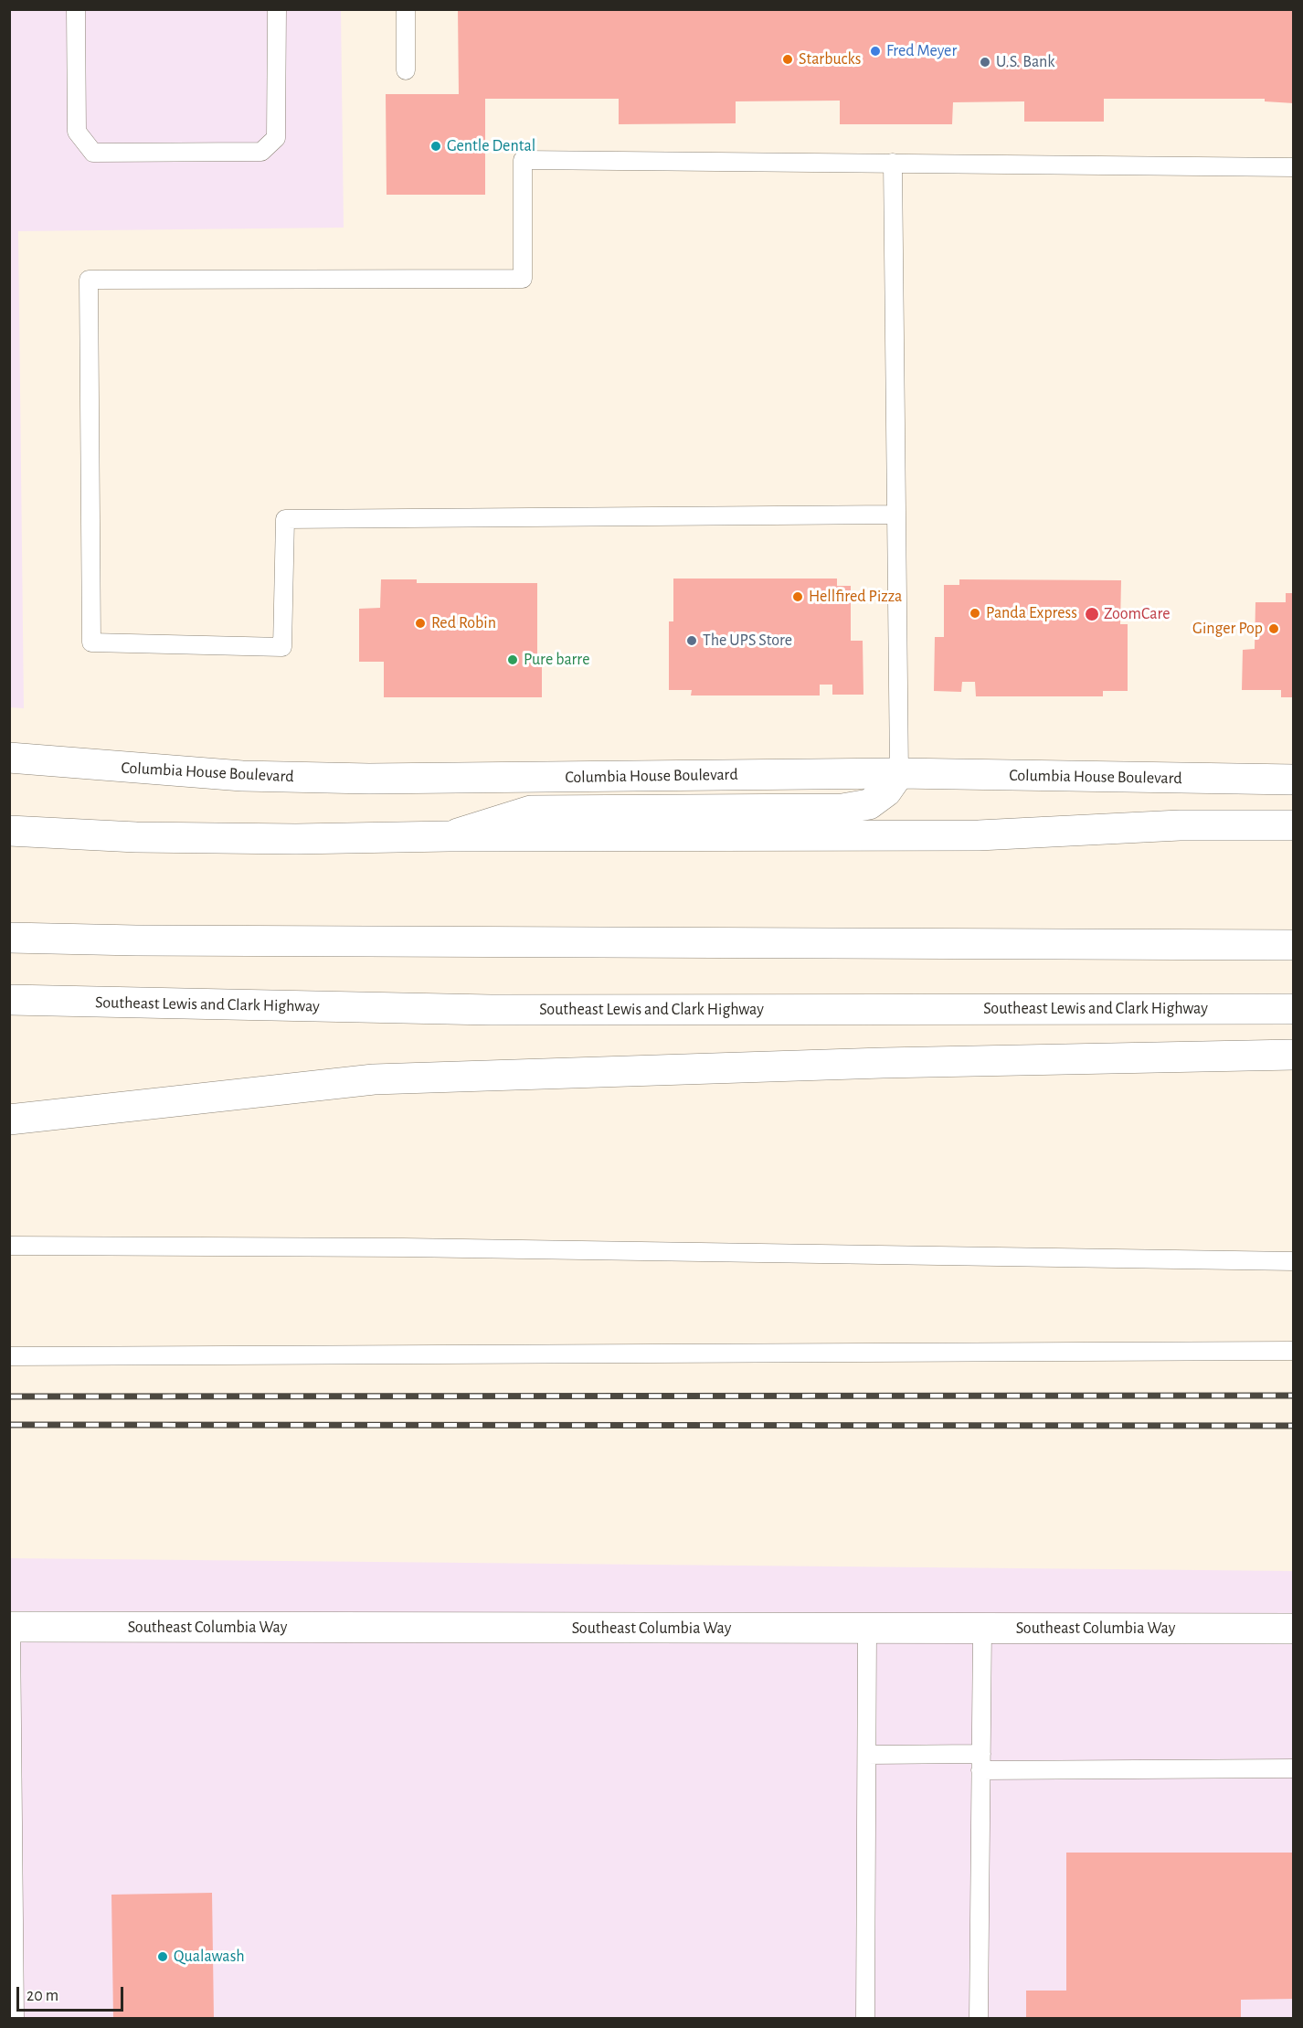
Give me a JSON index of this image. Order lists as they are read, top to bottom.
{
  "streets": {
    "main road": ["Columbia House Boulevard", "Southeast Lewis and Clark Highway", "Southeast Columbia Way"]
  },
  "places": [
    "Fred Meyer",
    "Starbucks",
    "U.S. Bank",
    "Gentle Dental",
    "Hellfired Pizza",
    "Panda Express",
    "ZoomCare",
    "Red Robin",
    "Ginger Pop",
    "The UPS Store",
    "Pure barre",
    "Qualawash"
  ],
  "scale_bar": "20 m"
}
